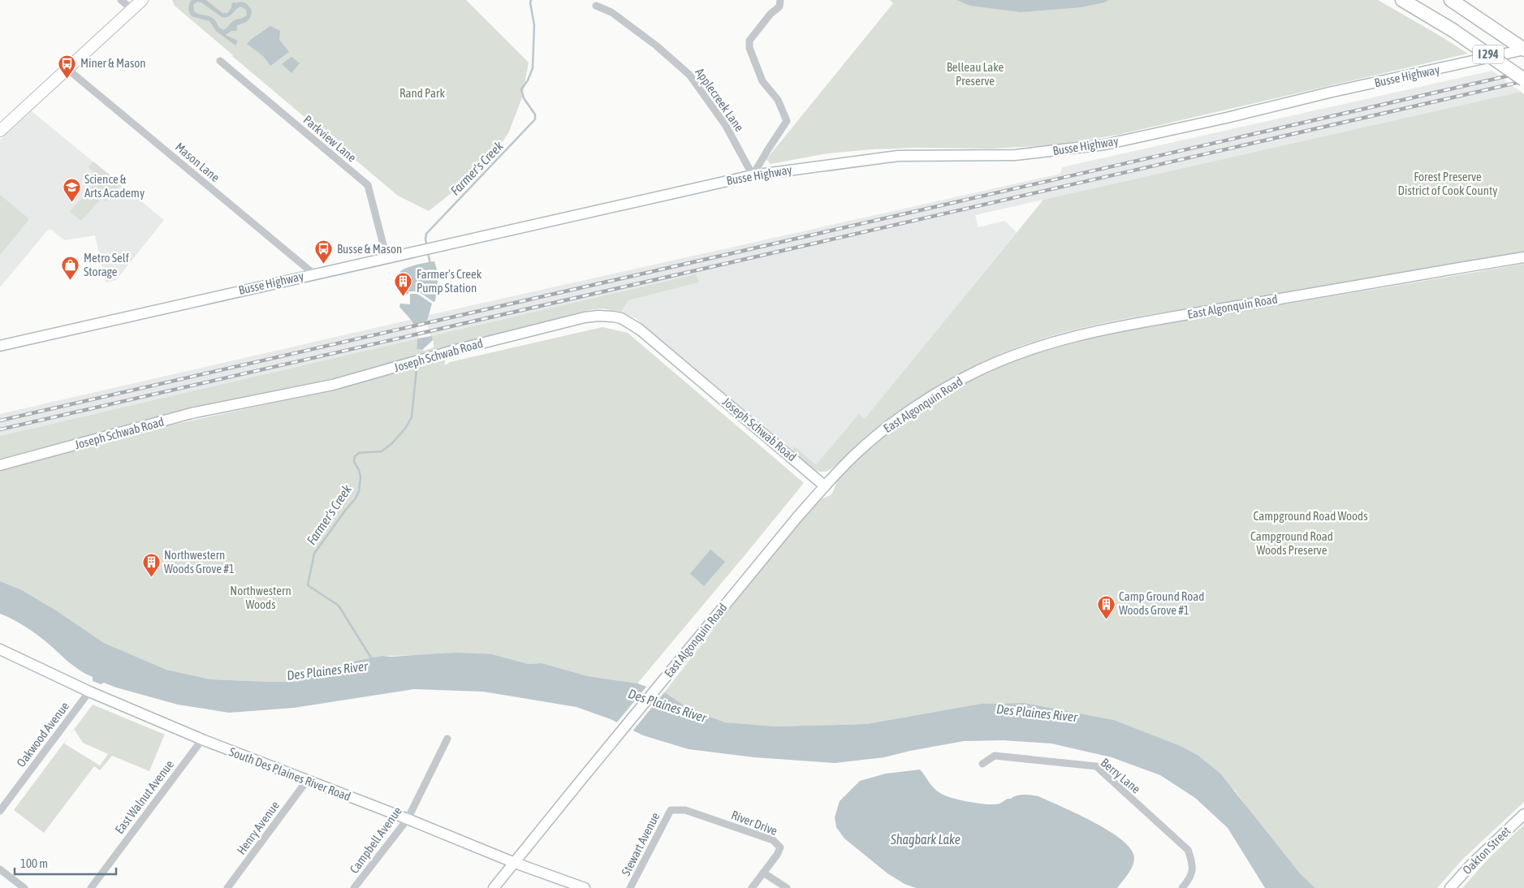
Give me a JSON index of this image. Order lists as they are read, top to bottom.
{
  "streets": {
    "highway": ["I 294"],
    "main road": [
      "Busse Highway",
      "East Algonquin Road",
      "Joseph Schwab Road",
      "South Des Plaines River Road",
      "Oakton Street"
    ],
    "street": [
      "Applecreek Lane",
      "Parkview Lane",
      "Mason Lane",
      "Oakwood Avenue",
      "Berry Lane",
      "East Walnut Avenue",
      "River Drive",
      "Henry Avenue",
      "Campbell Avenue",
      "Stewart Avenue"
    ]
  },
  "crossings": [
    ["I 294", "Busse Highway"],
    ["Busse Highway", "Applecreek Lane"],
    ["Busse Highway", "Parkview Lane"],
    ["Busse Highway", "Mason Lane"],
    ["East Algonquin Road", "Joseph Schwab Road"],
    ["East Algonquin Road", "South Des Plaines River Road"],
    ["Oakwood Avenue", "South Des Plaines River Road"],
    ["South Des Plaines River Road", "East Walnut Avenue"],
    ["South Des Plaines River Road", "Henry Avenue"],
    ["South Des Plaines River Road", "Campbell Avenue"],
    ["River Drive", "Stewart Avenue"]
  ],
  "water": ["Farmer's Creek", "Des Plaines River", "Shagbark Lake"],
  "parks": [
    "Belleau Lake Preserve",
    "Rand Park",
    "Forest Preserve District of Cook County",
    "Campground Road Woods",
    "Campground Road Woods Preserve",
    "Northwestern Woods"
  ],
  "places": {
    "bus stop": ["Miner & Mason", "Busse & Mason"],
    "school or university": ["Science & Arts Academy"],
    "shop": ["Metro Self Storage"],
    "building": ["Farmer's Creek Pump Station", "Northwestern Woods Grove #1", "Camp Ground Road Woods Grove #1"]
  },
  "scale_bar": "100 m"
}
